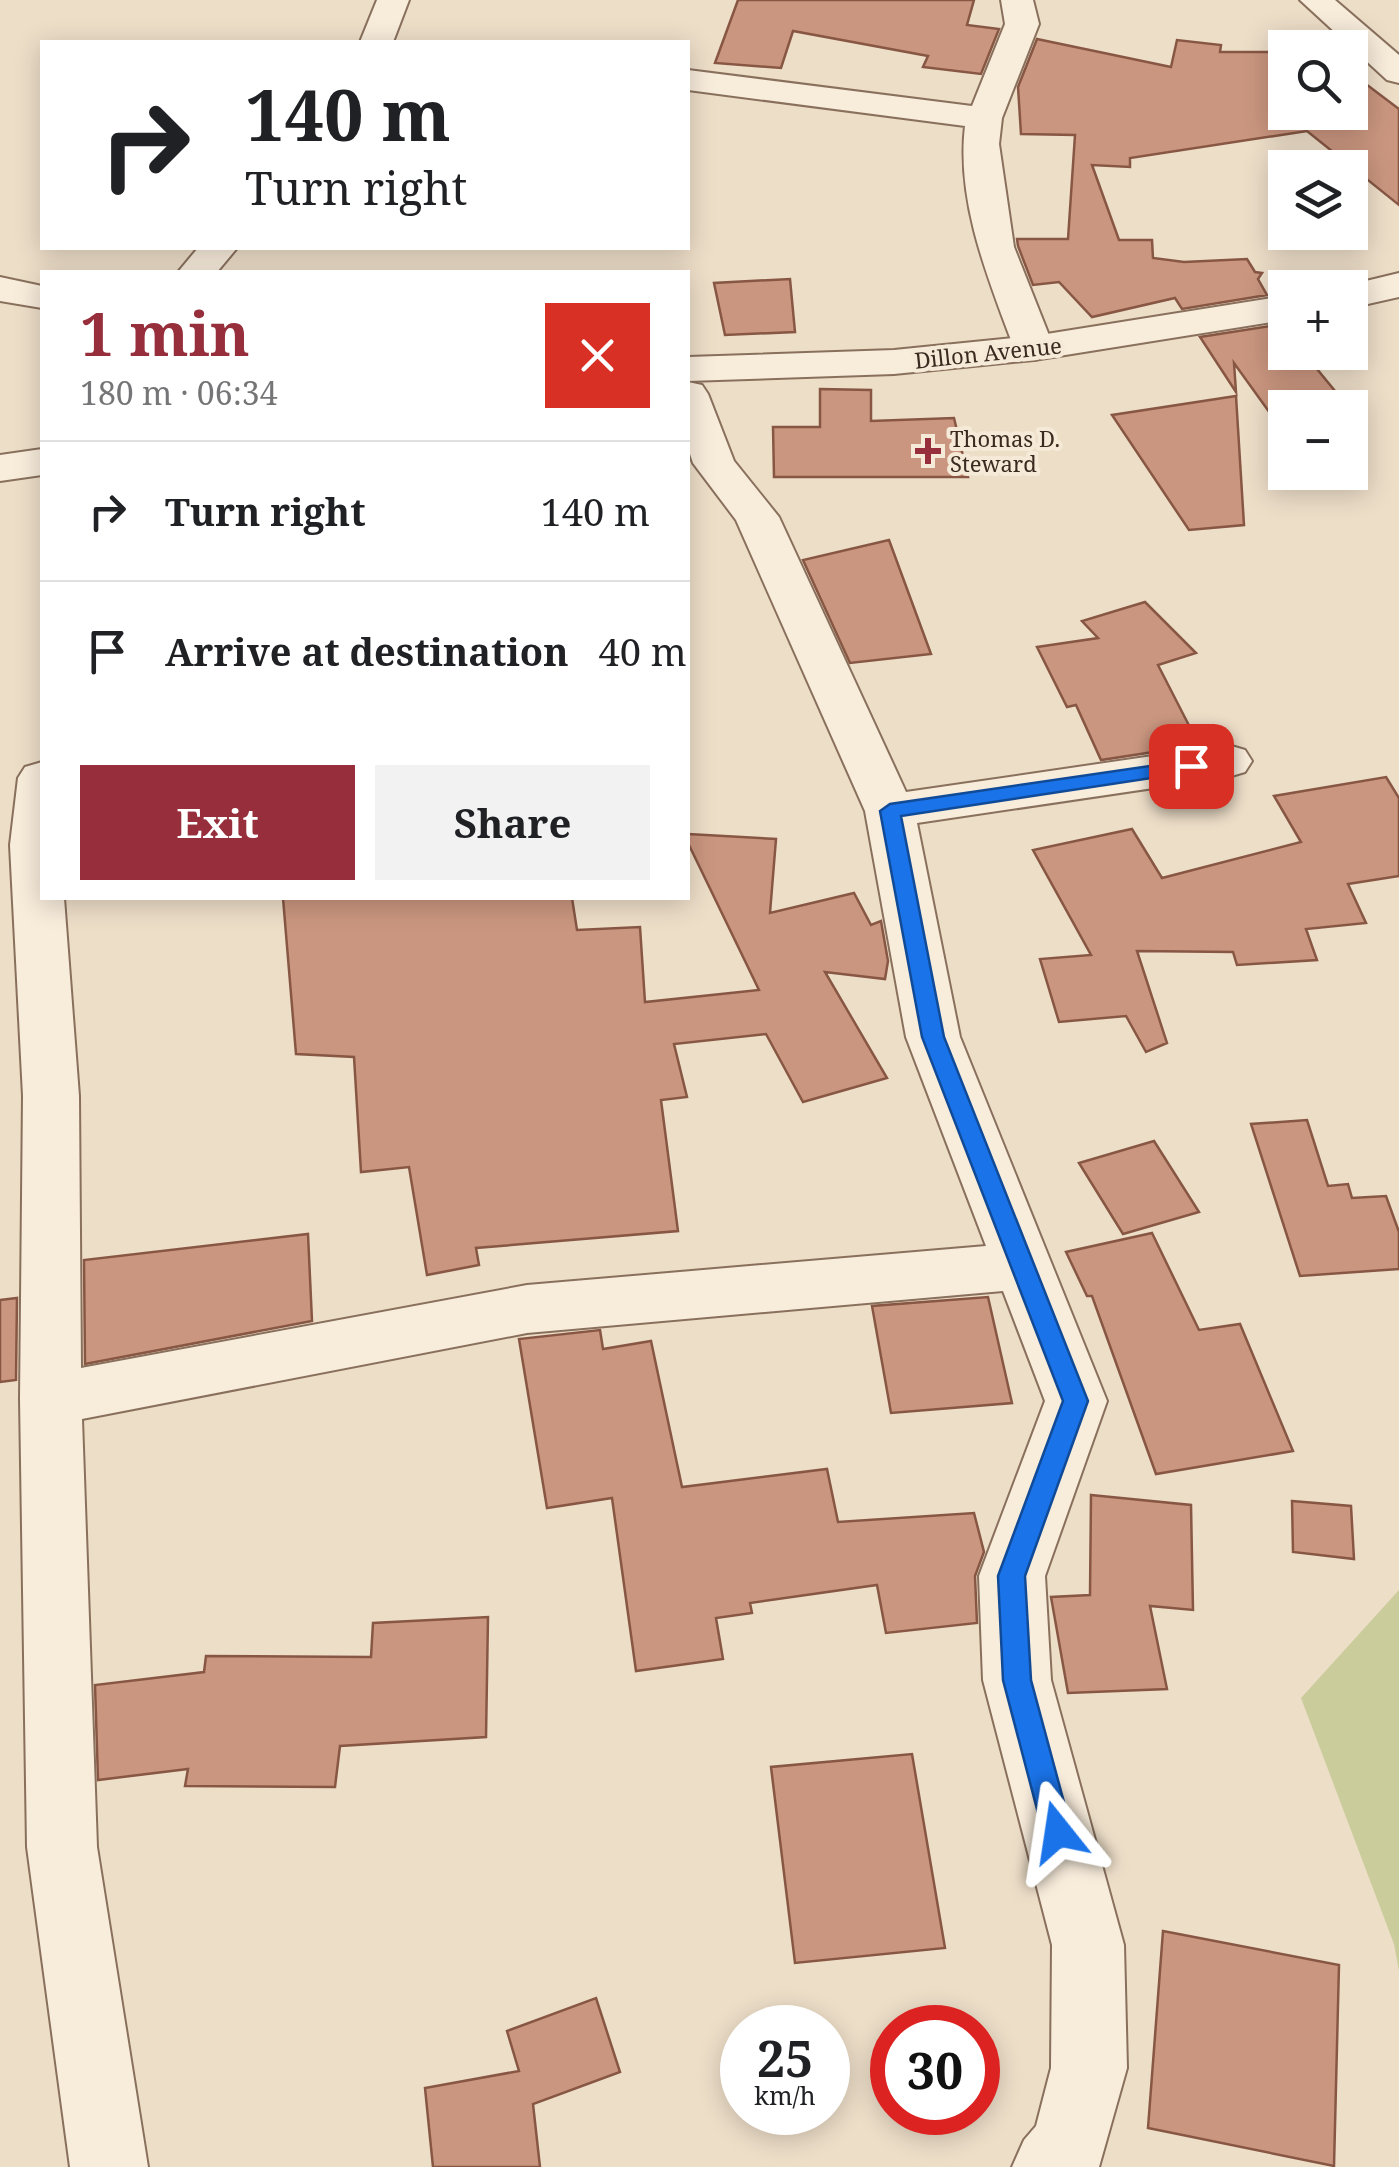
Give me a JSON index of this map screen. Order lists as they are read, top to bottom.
{
  "streets": {
    "street": ["Dillon Avenue"]
  },
  "places": {
    "health": ["Thomas D. Steward"]
  },
  "page": {
    "map_buttons": ["+", "−"],
    "turn": ["140 m", "Turn right"],
    "heading": ["1 min", "180 m · 06:34"],
    "list": [
      {
        "name": "Turn right",
        "value": "140 m"
      },
      {
        "name": "Arrive at destination",
        "value": "40 m"
      }
    ],
    "buttons": ["Exit", "Share"],
    "speed": "25 km/h",
    "limit": "30"
  }
}
